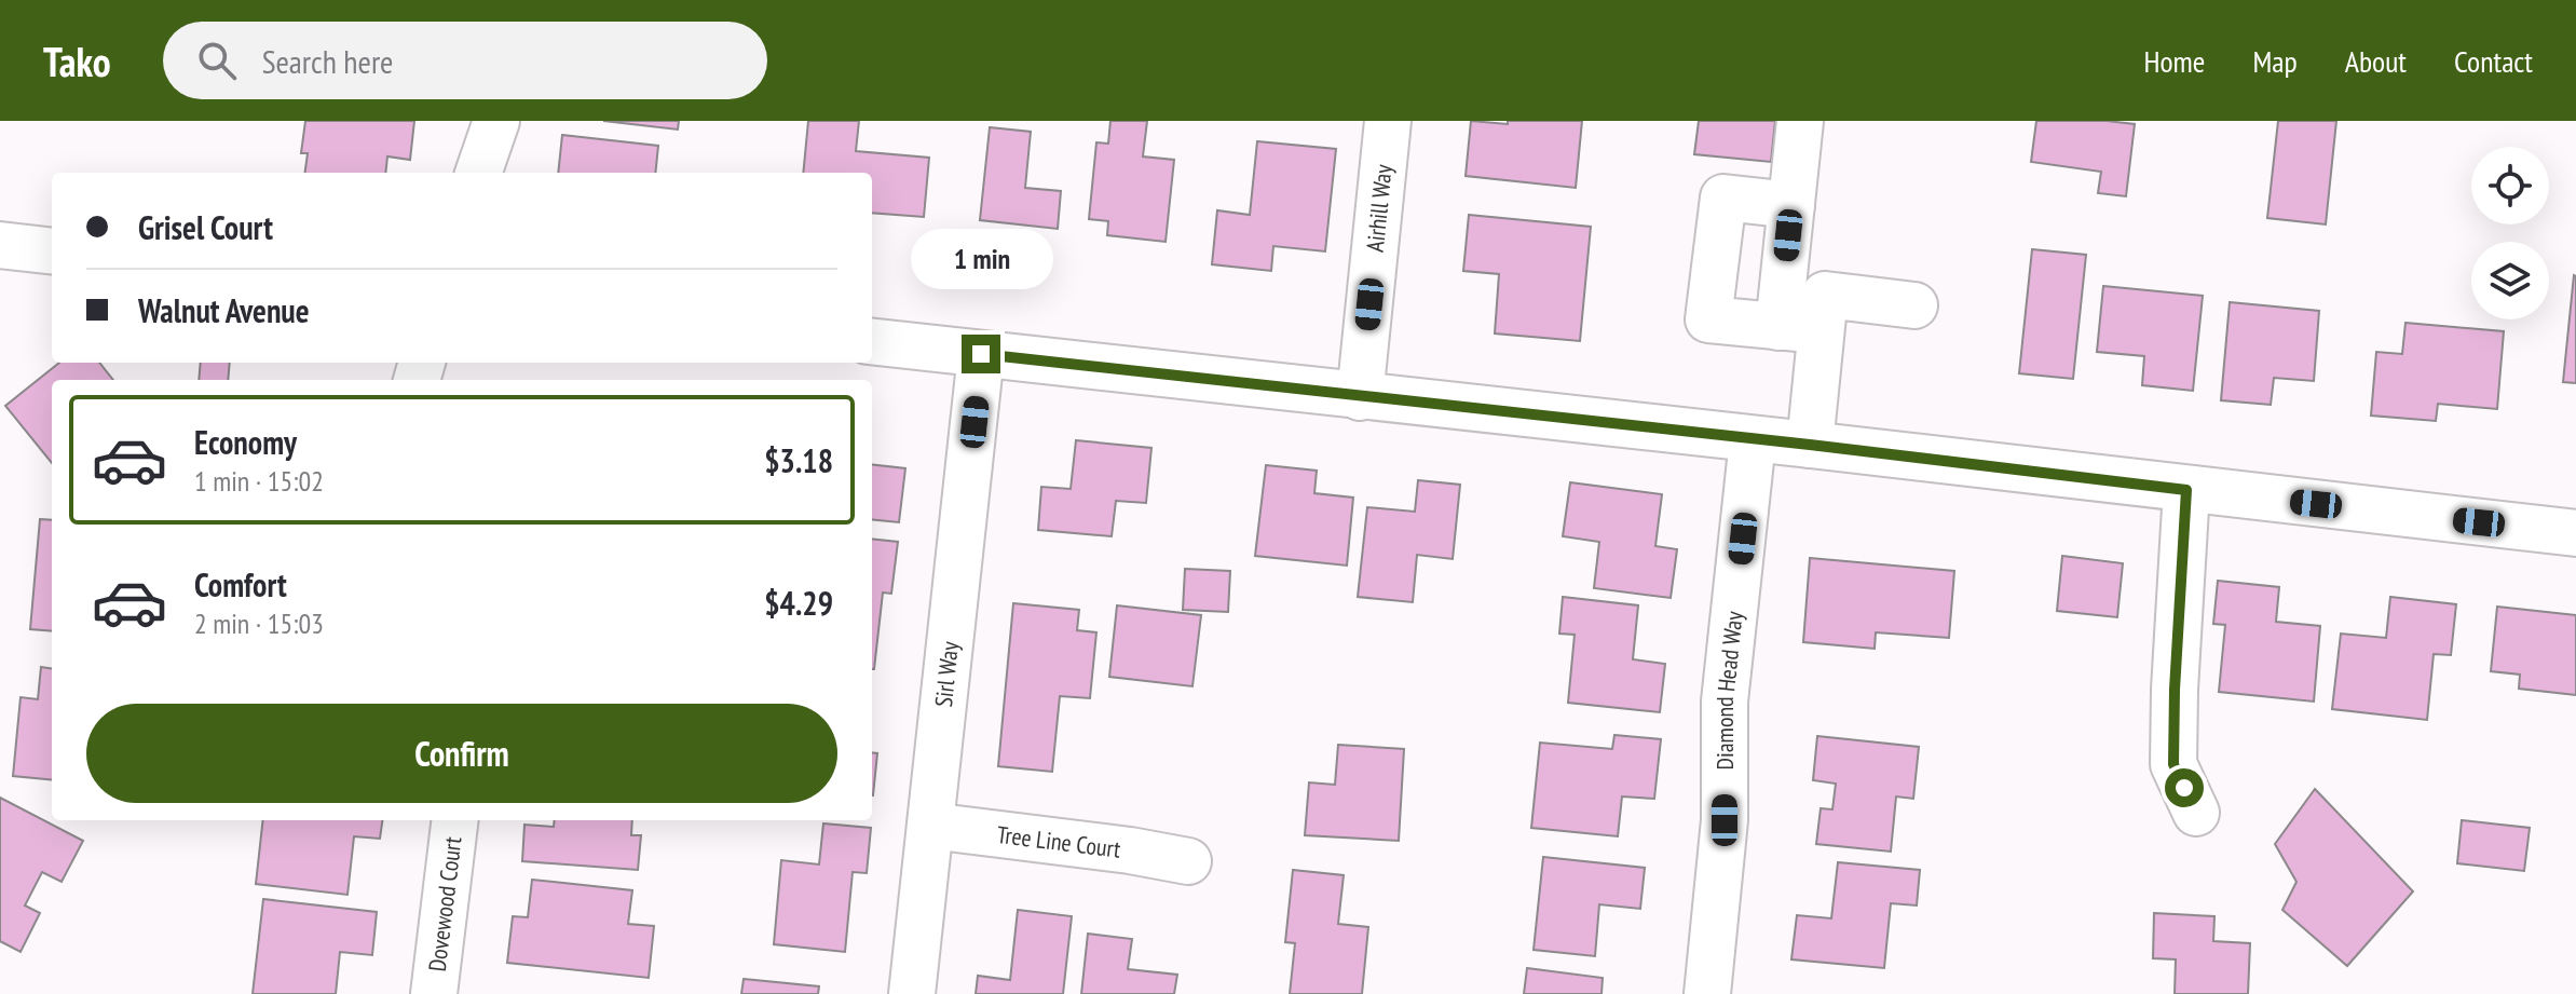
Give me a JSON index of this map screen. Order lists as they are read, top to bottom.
{
  "streets": {
    "street": [
      "Airhill Way",
      "Sirl Way",
      "Diamond Head Way",
      "Tree Line Court",
      "Dovewood Court"
    ]
  },
  "crossings": [
    ["Sirl Way", "Tree Line Court"]
  ],
  "page": {
    "header": "Tako",
    "search": "Search here",
    "nav": [
      "Home",
      "Map",
      "About",
      "Contact"
    ],
    "banner": ["Grisel Court", "Walnut Avenue"],
    "bubble": "1 min",
    "list": [
      {
        "name": "Economy",
        "note": "1 min · 15:02",
        "value": "$3.18"
      },
      {
        "name": "Comfort",
        "note": "2 min · 15:03",
        "value": "$4.29"
      }
    ],
    "buttons": "Confirm"
  }
}
